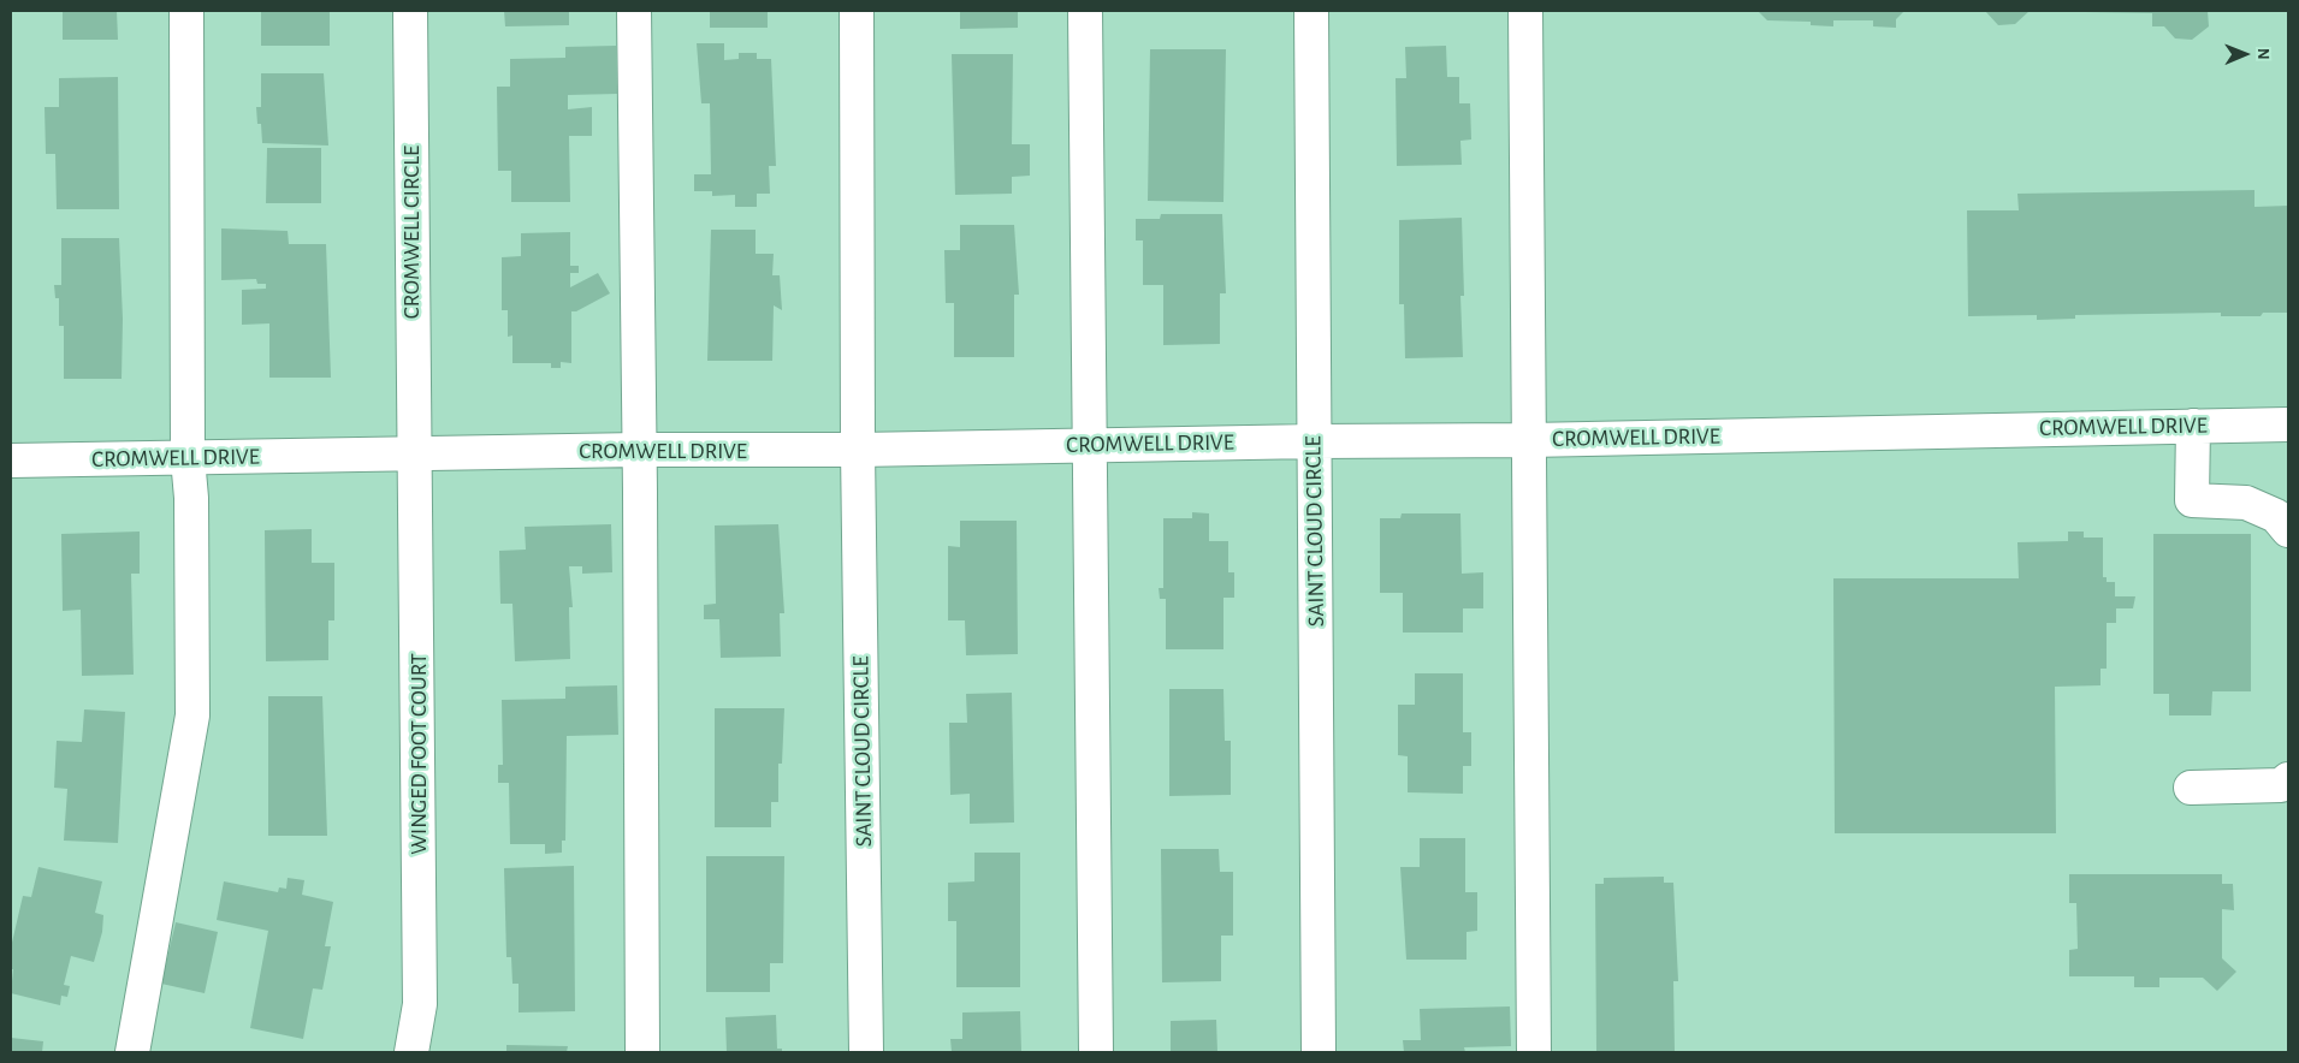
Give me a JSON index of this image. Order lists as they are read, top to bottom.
{
  "streets": {
    "street": [
      "CROMWELL CIRCLE",
      "CROMWELL DRIVE",
      "SAINT CLOUD CIRCLE",
      "WINGED FOOT COURT"
    ]
  },
  "crossings": [
    ["CROMWELL CIRCLE", "CROMWELL DRIVE"],
    ["CROMWELL CIRCLE", "WINGED FOOT COURT"],
    ["CROMWELL DRIVE", "SAINT CLOUD CIRCLE"],
    ["CROMWELL DRIVE", "WINGED FOOT COURT"]
  ],
  "north": "right"
}
